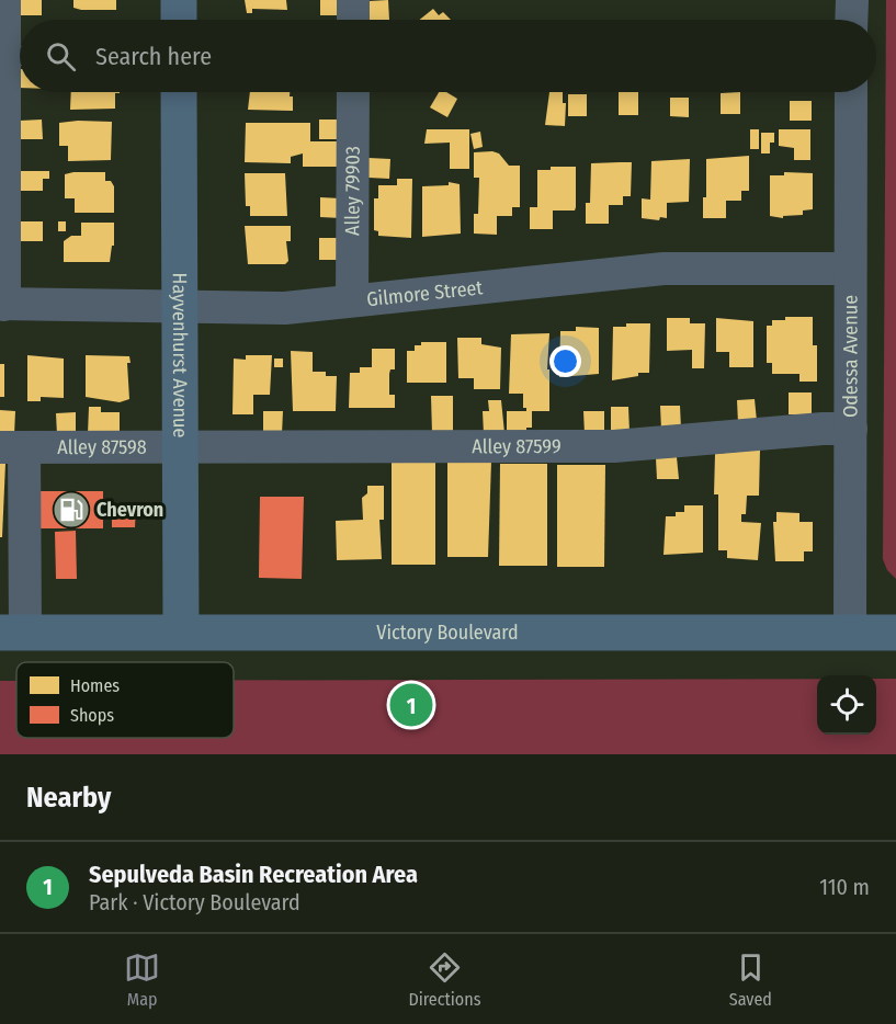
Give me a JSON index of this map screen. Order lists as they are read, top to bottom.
{
  "streets": {
    "main road": ["Hayvenhurst Avenue", "Victory Boulevard"],
    "street": [
      "Alley 79903",
      "Gilmore Street",
      "Odessa Avenue",
      "Alley 87598",
      "Alley 87599"
    ]
  },
  "crossings": [
    ["Alley 79903", "Gilmore Street"],
    ["Gilmore Street", "Hayvenhurst Avenue"],
    ["Gilmore Street", "Odessa Avenue"],
    ["Hayvenhurst Avenue", "Alley 87598"],
    ["Hayvenhurst Avenue", "Alley 87599"],
    ["Hayvenhurst Avenue", "Victory Boulevard"],
    ["Odessa Avenue", "Alley 87599"],
    ["Odessa Avenue", "Victory Boulevard"],
    ["Alley 87598", "Alley 87599"]
  ],
  "places": {
    "fuel station": ["Chevron"]
  },
  "legend": ["Homes", "Shops"],
  "page": {
    "search": "Search here",
    "pins": "1",
    "heading": "Nearby",
    "list": [
      {
        "mark": "1",
        "name": "Sepulveda Basin Recreation Area",
        "note": "Park · Victory Boulevard",
        "value": "110 m"
      }
    ],
    "nav": ["Map", "Directions", "Saved"]
  }
}
